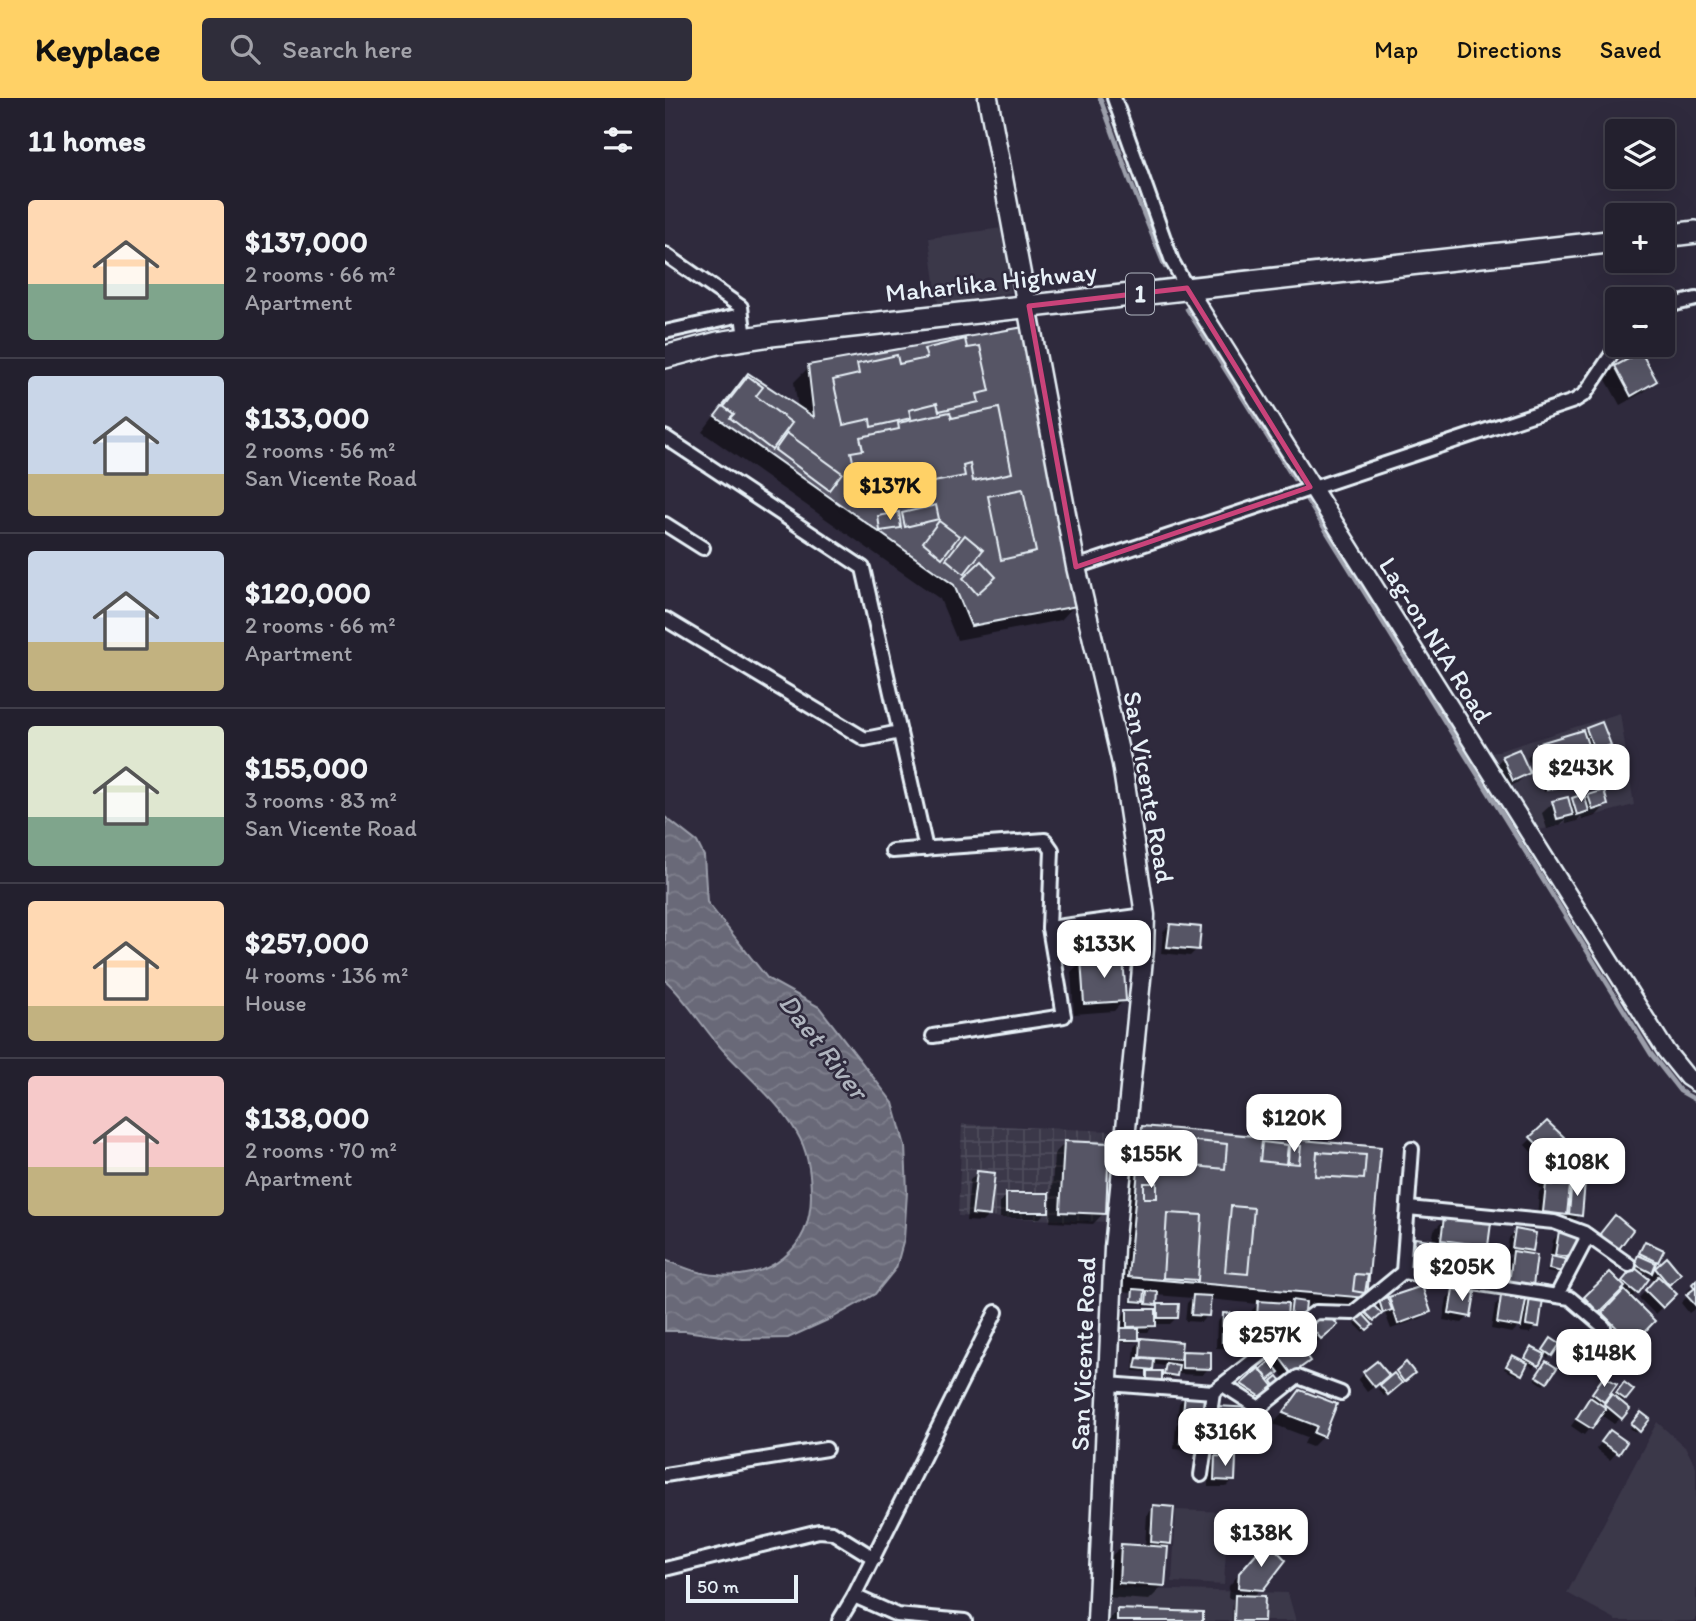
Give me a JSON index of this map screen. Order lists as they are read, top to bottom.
{
  "streets": {
    "highway": ["Maharlika Highway", "1"],
    "main road": ["San Vicente Road"],
    "street": ["Lag-on NIA Road"]
  },
  "crossings": [
    ["Maharlika Highway", "Lag-on NIA Road"],
    ["Maharlika Highway", "San Vicente Road"]
  ],
  "water": ["Daet River"],
  "scale_bar": "50 m",
  "page": {
    "header": "Keyplace",
    "search": "Search here",
    "nav": ["Map", "Directions", "Saved"],
    "heading": "11 homes",
    "map_buttons": ["+", "−"],
    "list": [
      {
        "name": "$137,000",
        "note": "2 rooms · 66 m² · Apartment"
      },
      {
        "name": "$133,000",
        "note": "2 rooms · 56 m² · San Vicente Road"
      },
      {
        "name": "$120,000",
        "note": "2 rooms · 66 m² · Apartment"
      },
      {
        "name": "$155,000",
        "note": "3 rooms · 83 m² · San Vicente Road"
      },
      {
        "name": "$257,000",
        "note": "4 rooms · 136 m² · House"
      },
      {
        "name": "$138,000",
        "note": "2 rooms · 70 m² · Apartment"
      }
    ],
    "price": [
      "$137K",
      "$243K",
      "$133K",
      "$120K",
      "$155K",
      "$108K",
      "$205K",
      "$257K",
      "$148K",
      "$316K",
      "$138K"
    ],
    "scale": "50 m"
  }
}
